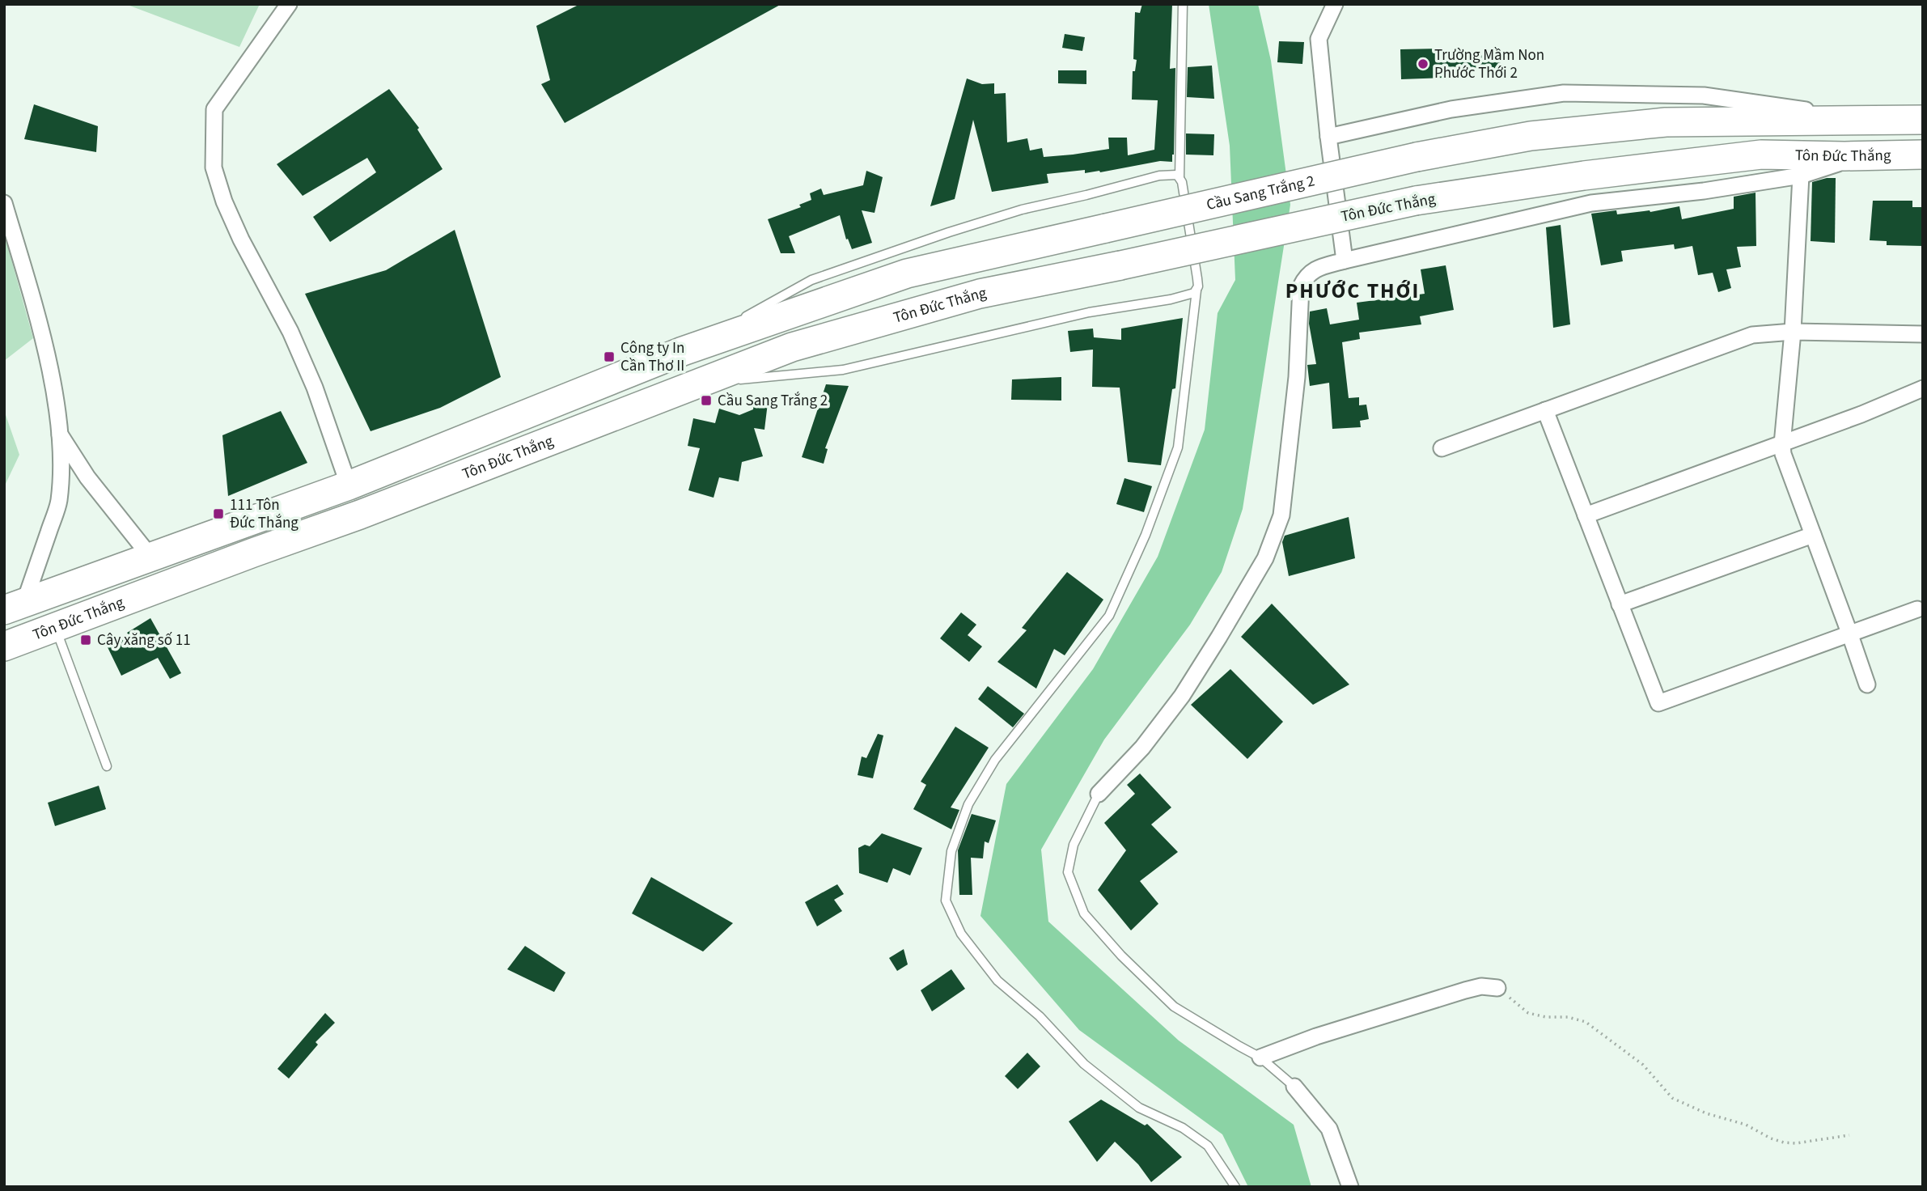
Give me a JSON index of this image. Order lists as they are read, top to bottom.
{
  "streets": {
    "highway": ["Tôn Đức Thắng", "Cầu Sang Trắng 2"]
  },
  "crossings": [
    ["Tôn Đức Thắng", "Cầu Sang Trắng 2"]
  ],
  "districts": ["PHƯỚC THỚI"],
  "places": {
    "other": ["Trường Mầm Non Phước Thới 2"],
    "transit": [
      "Công ty In Cần Thơ II",
      "Cầu Sang Trắng 2",
      "111 Tôn Đức Thắng",
      "Cây xăng số 11"
    ]
  }
}
